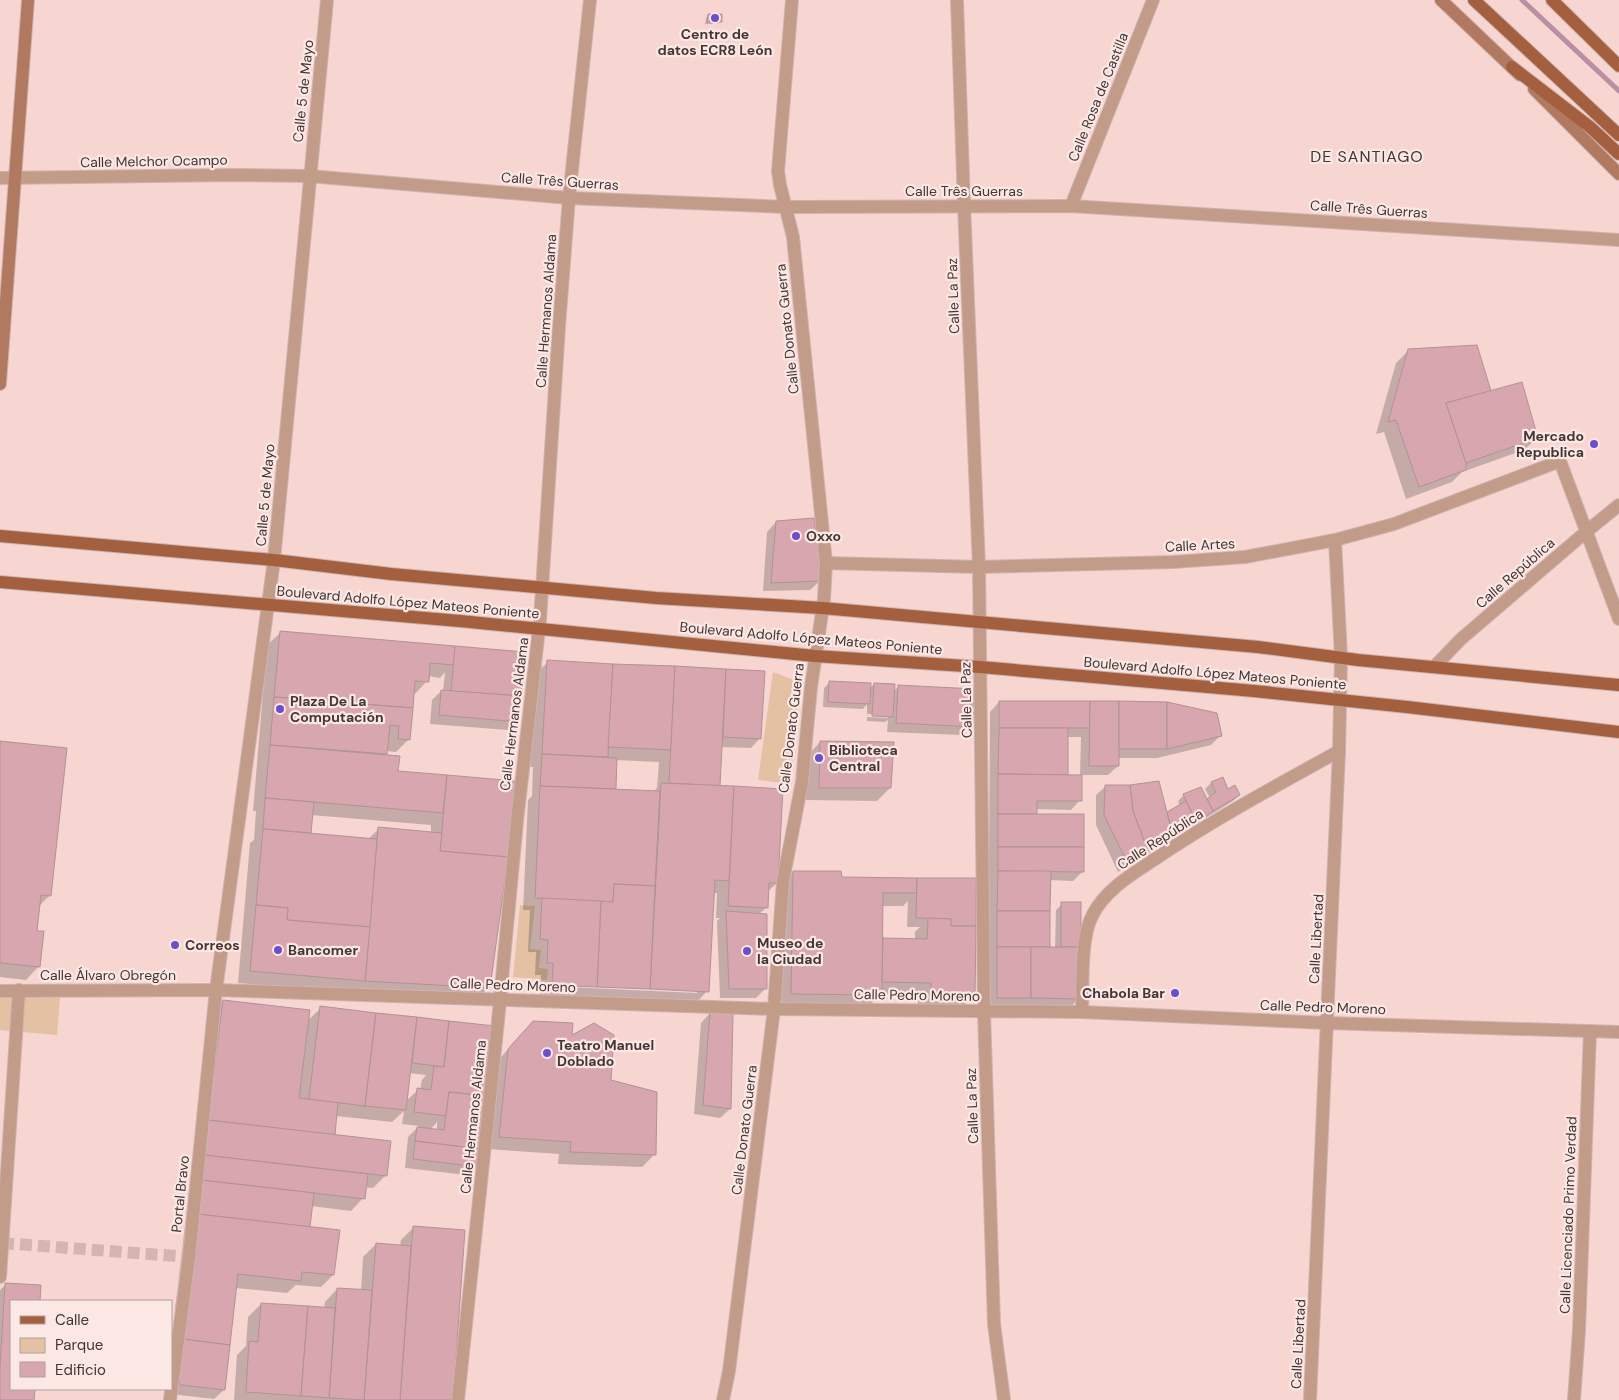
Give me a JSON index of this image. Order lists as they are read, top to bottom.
{
  "streets": {
    "main road": ["Boulevard Adolfo López Mateos Poniente"],
    "street": [
      "Calle 5 de Mayo",
      "Calle Rosa de Castilla",
      "Calle Melchor Ocampo",
      "Calle Três Guerras",
      "Calle La Paz",
      "Calle Hermanos Aldama",
      "Calle Donato Guerra",
      "Calle Artes",
      "Calle República",
      "Calle Libertad",
      "Calle Álvaro Obregón",
      "Calle Pedro Moreno",
      "Portal Bravo",
      "Calle Licenciado Primo Verdad"
    ]
  },
  "crossings": [
    ["Calle 5 de Mayo", "Calle Melchor Ocampo"],
    ["Calle 5 de Mayo", "Calle Três Guerras"],
    ["Calle 5 de Mayo", "Boulevard Adolfo López Mateos Poniente"],
    ["Calle 5 de Mayo", "Calle Álvaro Obregón"],
    ["Calle 5 de Mayo", "Calle Pedro Moreno"],
    ["Calle 5 de Mayo", "Portal Bravo"],
    ["Calle Rosa de Castilla", "Calle Três Guerras"],
    ["Calle Melchor Ocampo", "Calle Três Guerras"],
    ["Calle Três Guerras", "Calle La Paz"],
    ["Calle Três Guerras", "Calle Hermanos Aldama"],
    ["Calle Três Guerras", "Calle Donato Guerra"],
    ["Calle La Paz", "Calle Artes"],
    ["Calle La Paz", "Boulevard Adolfo López Mateos Poniente"],
    ["Calle La Paz", "Calle Pedro Moreno"],
    ["Calle Hermanos Aldama", "Boulevard Adolfo López Mateos Poniente"],
    ["Calle Hermanos Aldama", "Calle Pedro Moreno"],
    ["Calle Donato Guerra", "Calle Artes"],
    ["Calle Donato Guerra", "Boulevard Adolfo López Mateos Poniente"],
    ["Calle Donato Guerra", "Calle Pedro Moreno"],
    ["Calle Artes", "Calle República"],
    ["Calle Artes", "Calle Libertad"],
    ["Calle República", "Boulevard Adolfo López Mateos Poniente"],
    ["Calle República", "Calle Libertad"],
    ["Calle República", "Calle Pedro Moreno"],
    ["Boulevard Adolfo López Mateos Poniente", "Calle Libertad"],
    ["Calle Libertad", "Calle Pedro Moreno"],
    ["Calle Álvaro Obregón", "Calle Pedro Moreno"],
    ["Calle Álvaro Obregón", "Portal Bravo"],
    ["Calle Pedro Moreno", "Portal Bravo"],
    ["Calle Pedro Moreno", "Calle Licenciado Primo Verdad"]
  ],
  "districts": ["DE SANTIAGO"],
  "places": [
    "Centro de datos ECR8 León",
    "Mercado Republica",
    "Oxxo",
    "Plaza De La Computación",
    "Biblioteca Central",
    "Correos",
    "Bancomer",
    "Museo de la Ciudad",
    "Chabola Bar",
    "Teatro Manuel Doblado"
  ],
  "legend": ["Calle", "Parque", "Edificio"]
}
